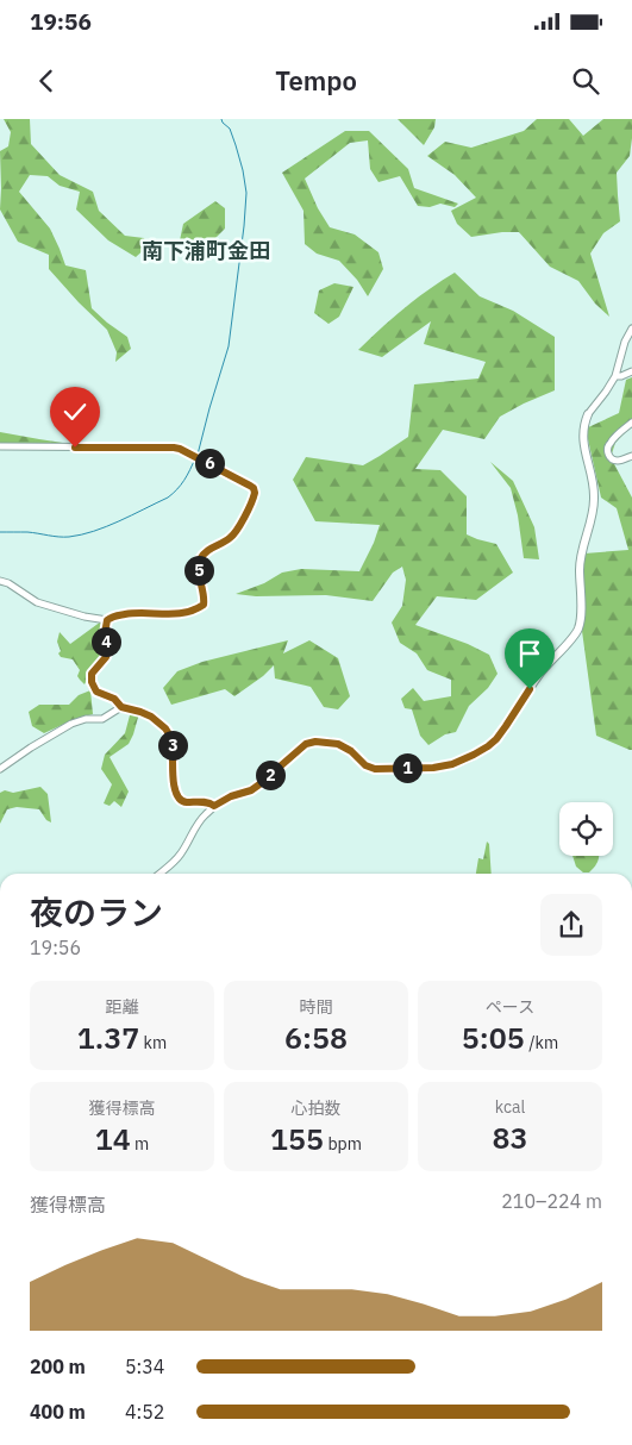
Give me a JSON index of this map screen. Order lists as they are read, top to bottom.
{
  "districts": ["南下浦町金田"],
  "page": {
    "status": "19:56",
    "header": "Tempo",
    "pins": [
      "6",
      "5",
      "4",
      "3",
      "1",
      "2"
    ],
    "heading": ["夜のラン", "19:56"],
    "stats": [
      ["距離", "1.37 km"],
      ["時間", "6:58"],
      ["ペース", "5:05 /km"],
      ["獲得標高", "14 m"],
      ["心拍数", "155 bpm"],
      ["kcal", "83"]
    ],
    "chart": ["獲得標高", "210–224 m"],
    "list": [
      {
        "name": "200 m",
        "note": "5:34"
      },
      {
        "name": "400 m",
        "note": "4:52"
      }
    ]
  }
}
